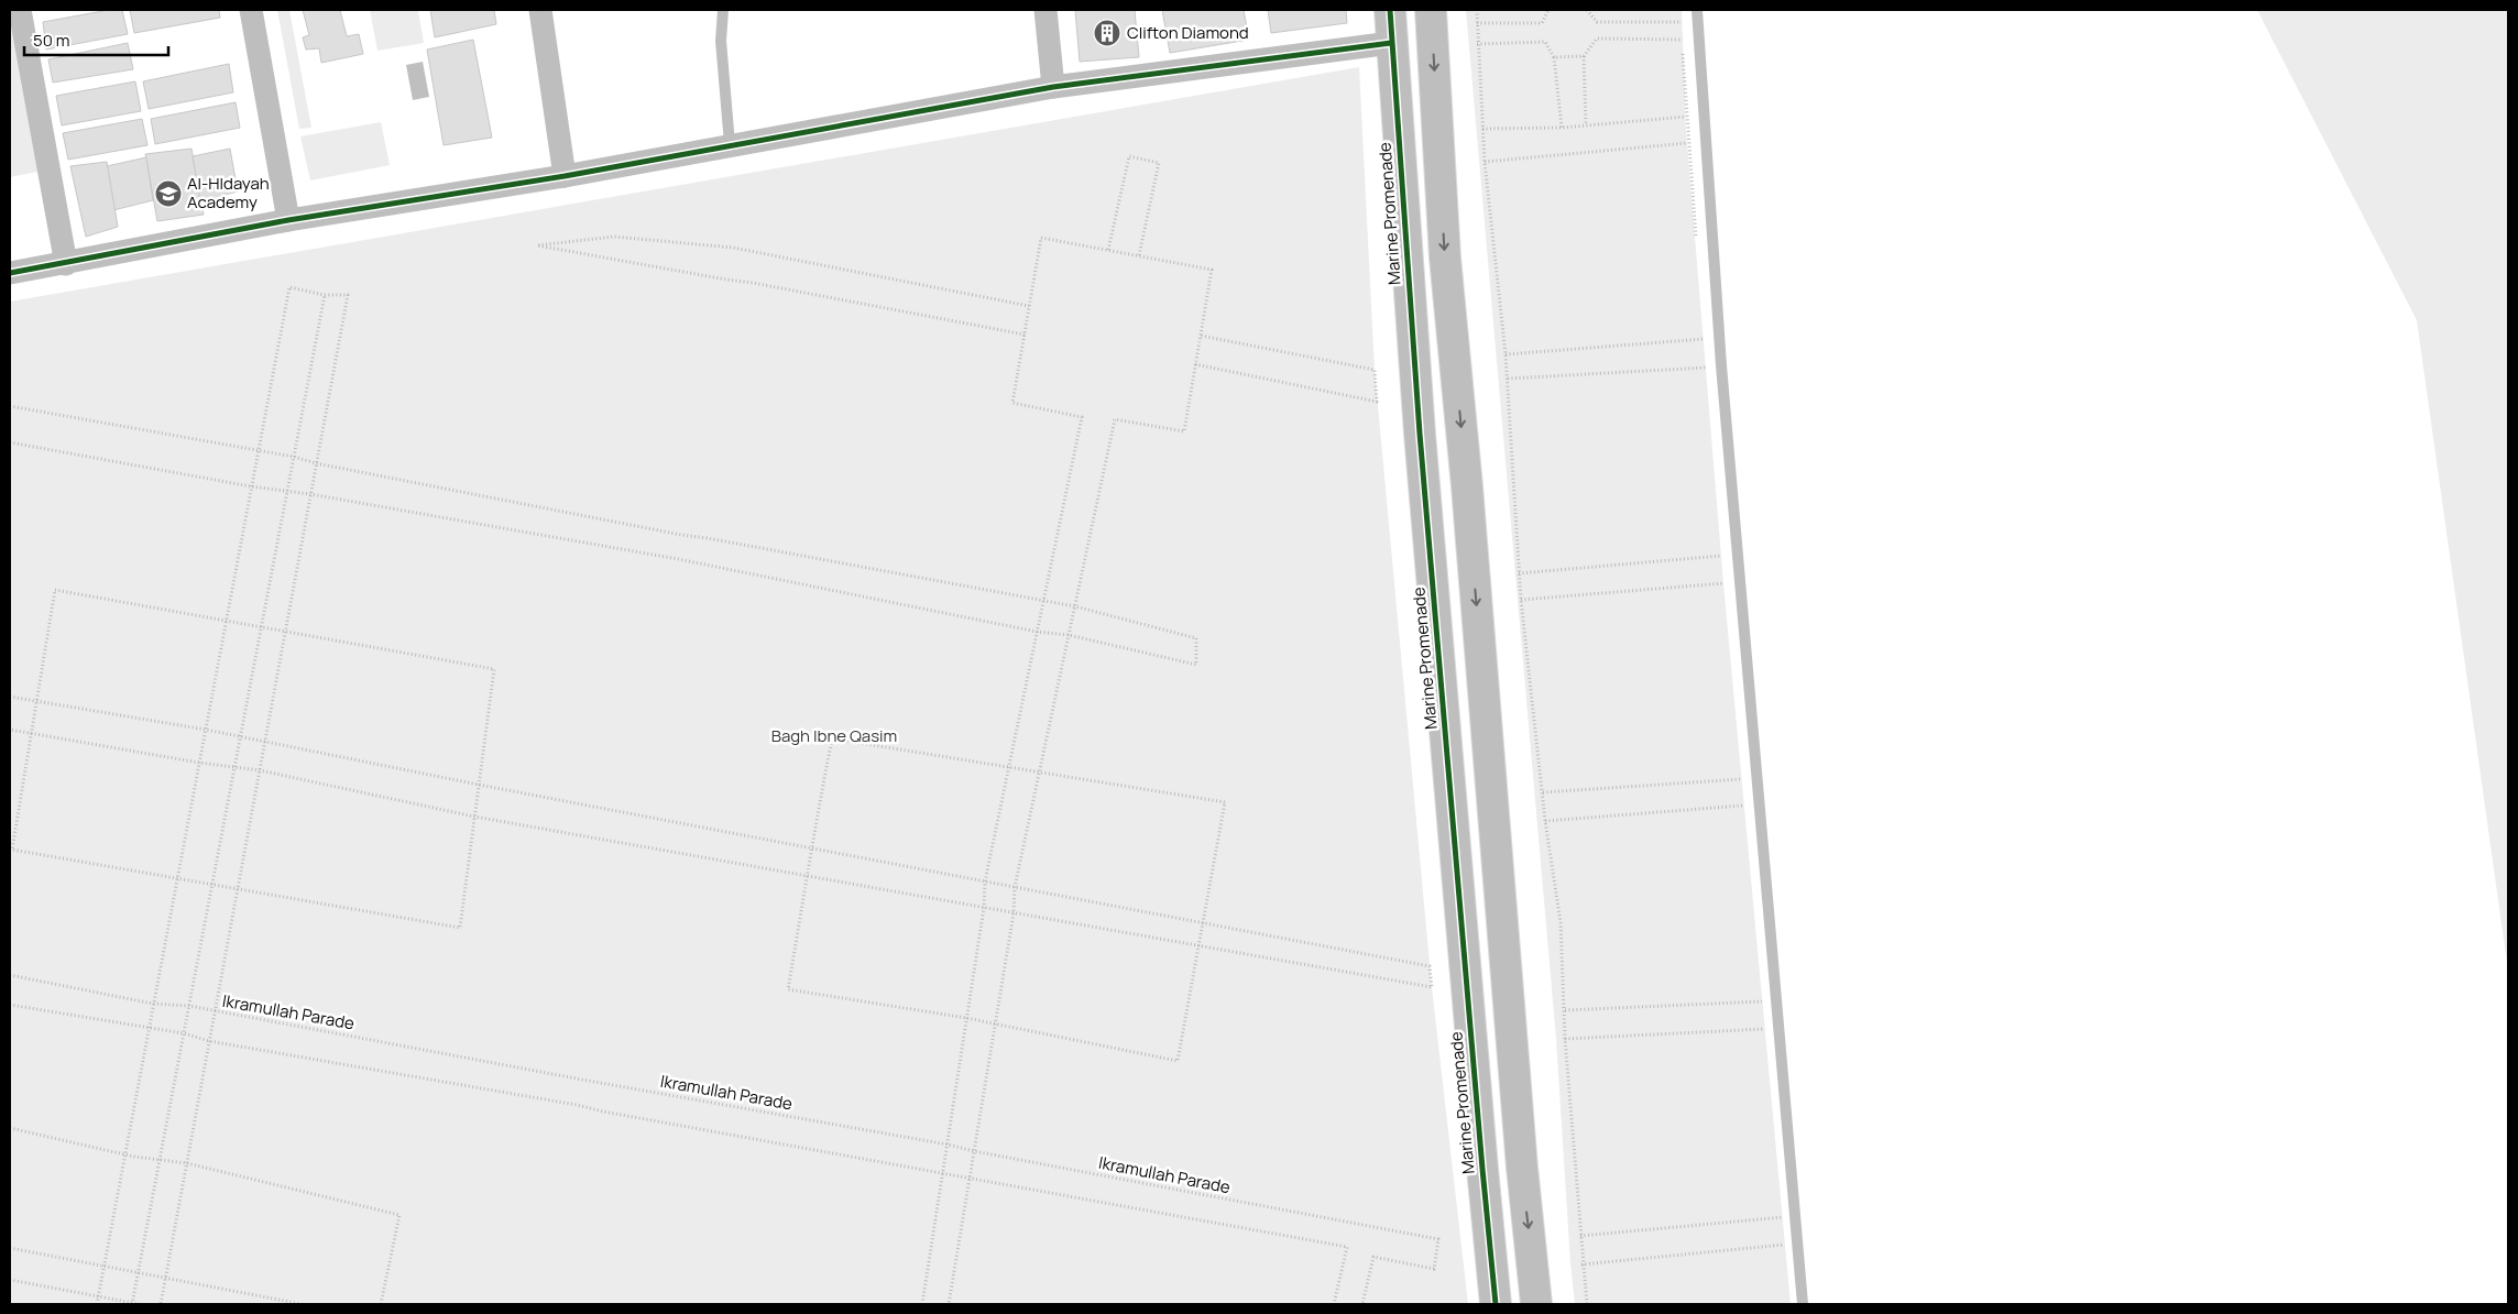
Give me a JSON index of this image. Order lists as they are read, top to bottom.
{
  "streets": {
    "main road": ["Marine Promenade"],
    "path": ["Ikramullah Parade"]
  },
  "parks": ["Bagh Ibne Qasim"],
  "places": {
    "building": ["Clifton Diamond"],
    "school or university": ["Al-HIdayah Academy"]
  },
  "scale_bar": "50 m"
}
